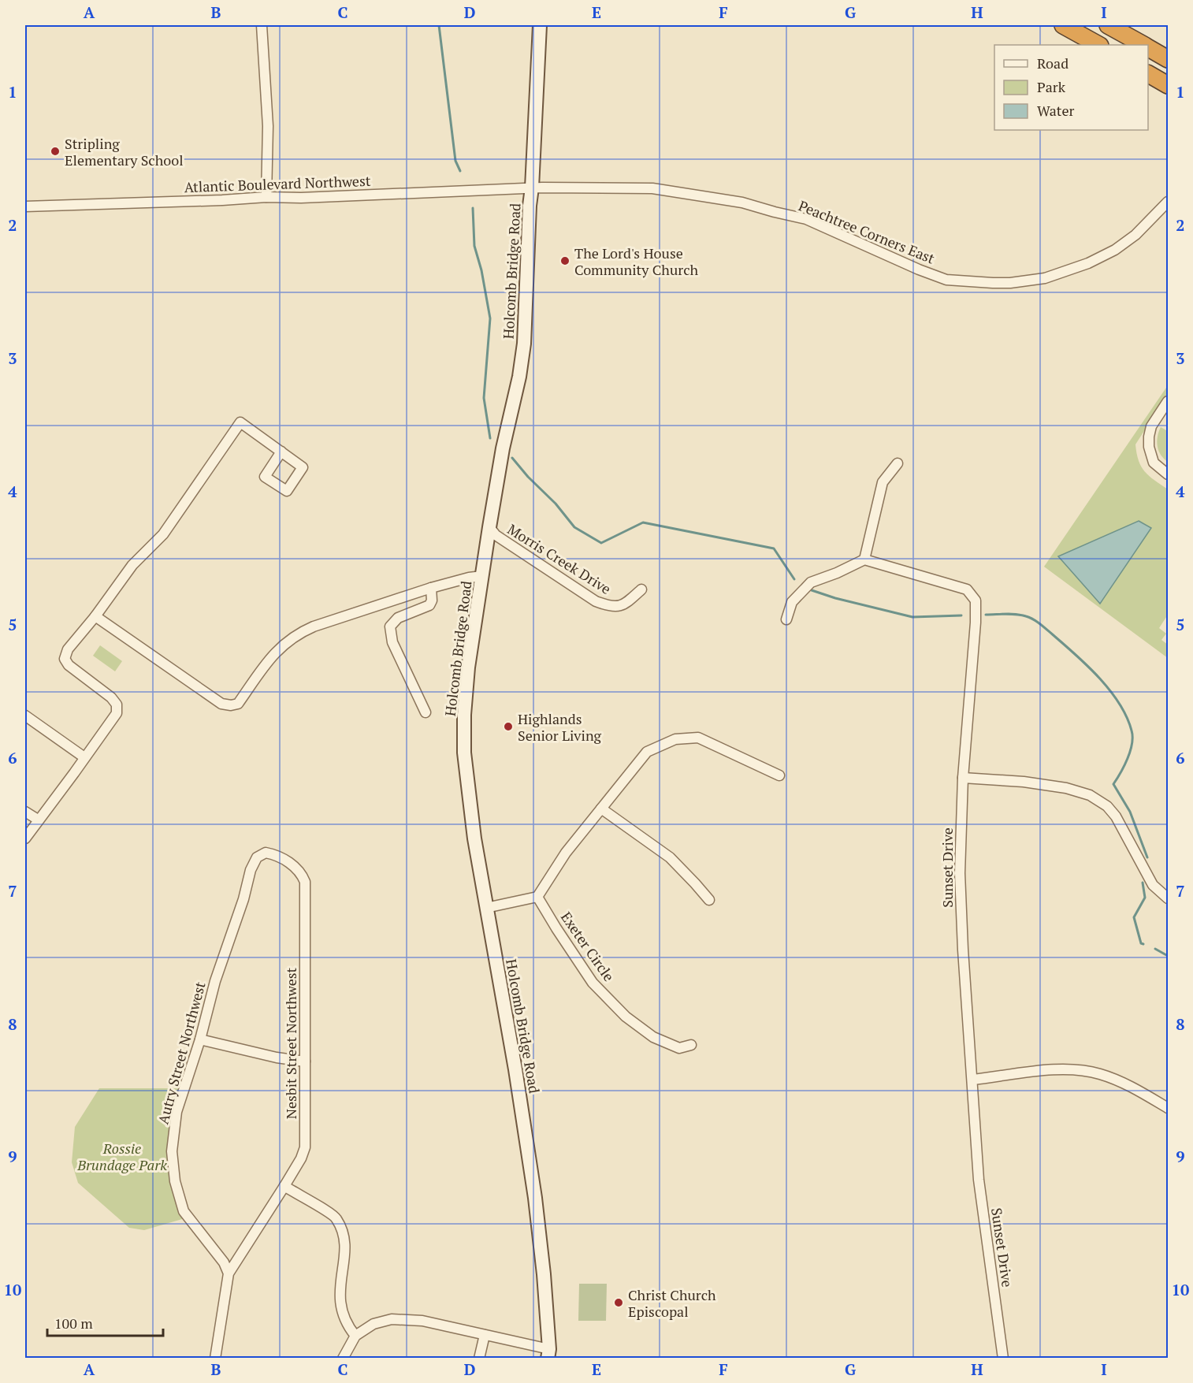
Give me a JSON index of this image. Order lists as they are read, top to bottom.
{
  "streets": {
    "street": [
      "Atlantic Boulevard Northwest",
      "Peachtree Corners East",
      "Holcomb Bridge Road",
      "Morris Creek Drive",
      "Sunset Drive",
      "Exeter Circle",
      "Nesbit Street Northwest",
      "Autry Street Northwest"
    ]
  },
  "crossings": [
    ["Atlantic Boulevard Northwest", "Peachtree Corners East"],
    ["Atlantic Boulevard Northwest", "Holcomb Bridge Road"],
    ["Peachtree Corners East", "Holcomb Bridge Road"],
    ["Holcomb Bridge Road", "Morris Creek Drive"],
    ["Nesbit Street Northwest", "Autry Street Northwest"]
  ],
  "parks": ["Rossie Brundage Park"],
  "places": [
    "Stripling Elementary School",
    "The Lord's House Community Church",
    "Highlands Senior Living",
    "Christ Church Episcopal"
  ],
  "legend": ["Road", "Park", "Water"],
  "scale_bar": "100 m",
  "grid": {
    "columns": [
      "A",
      "B",
      "C",
      "D",
      "E",
      "F",
      "G",
      "H",
      "I"
    ],
    "rows": [
      "1",
      "2",
      "3",
      "4",
      "5",
      "6",
      "7",
      "8",
      "9",
      "10"
    ]
  }
}
